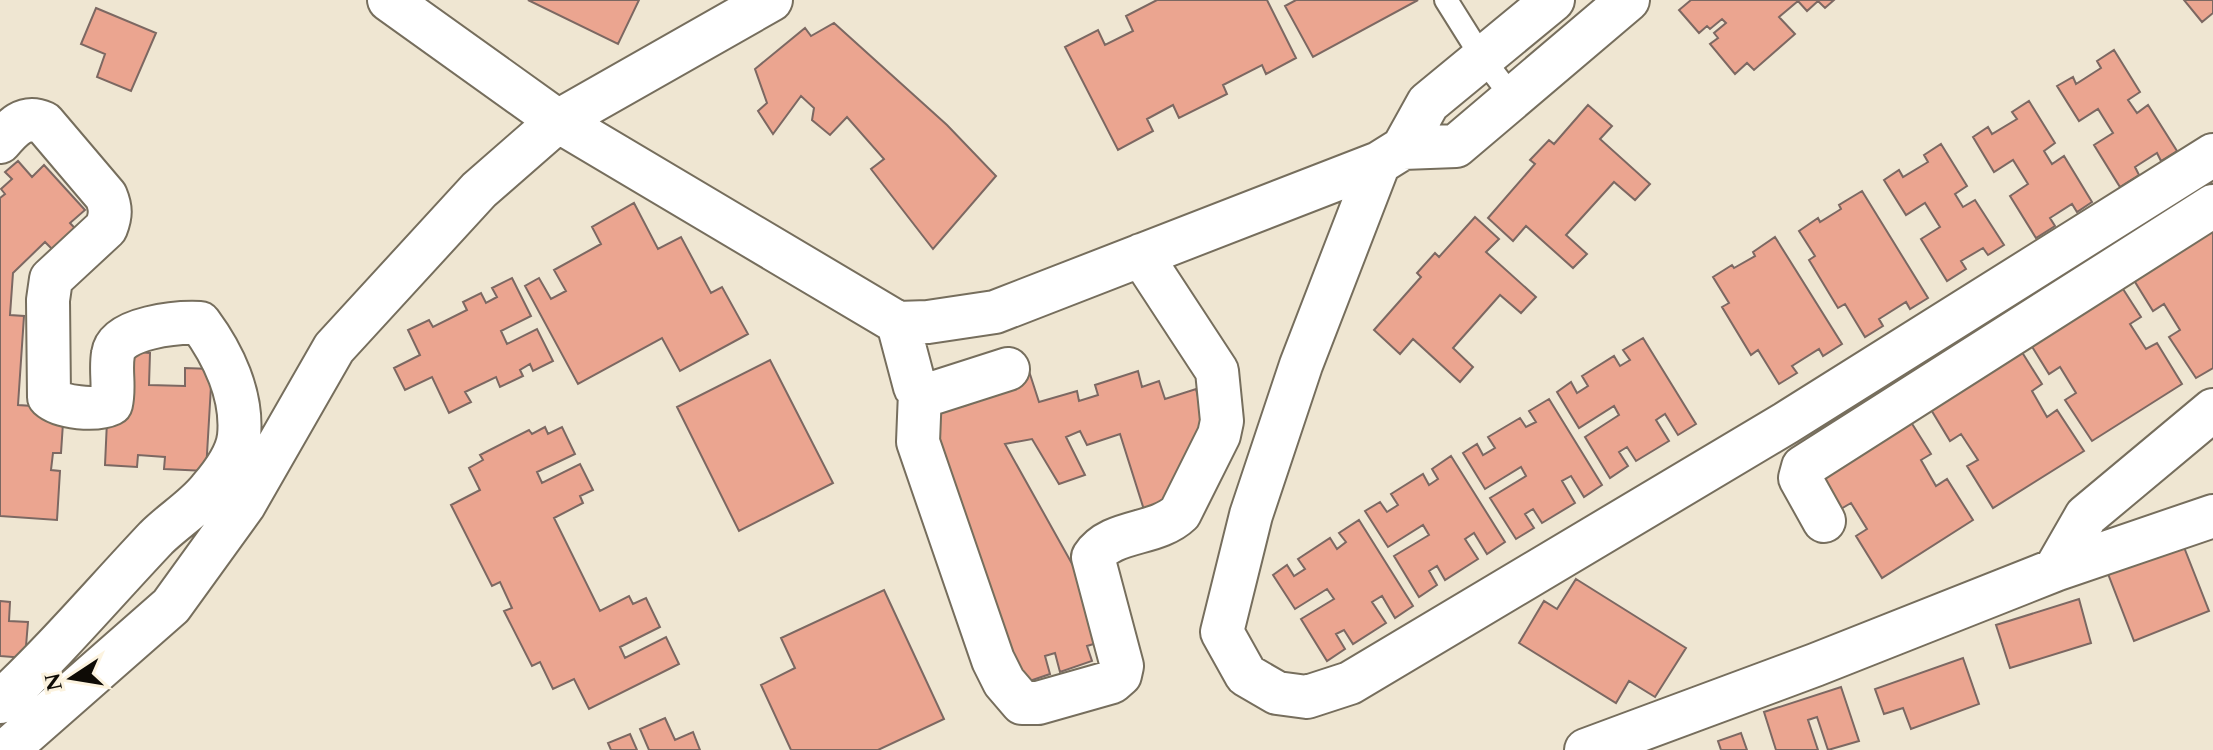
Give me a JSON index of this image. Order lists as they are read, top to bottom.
{
  "north": "left"
}
